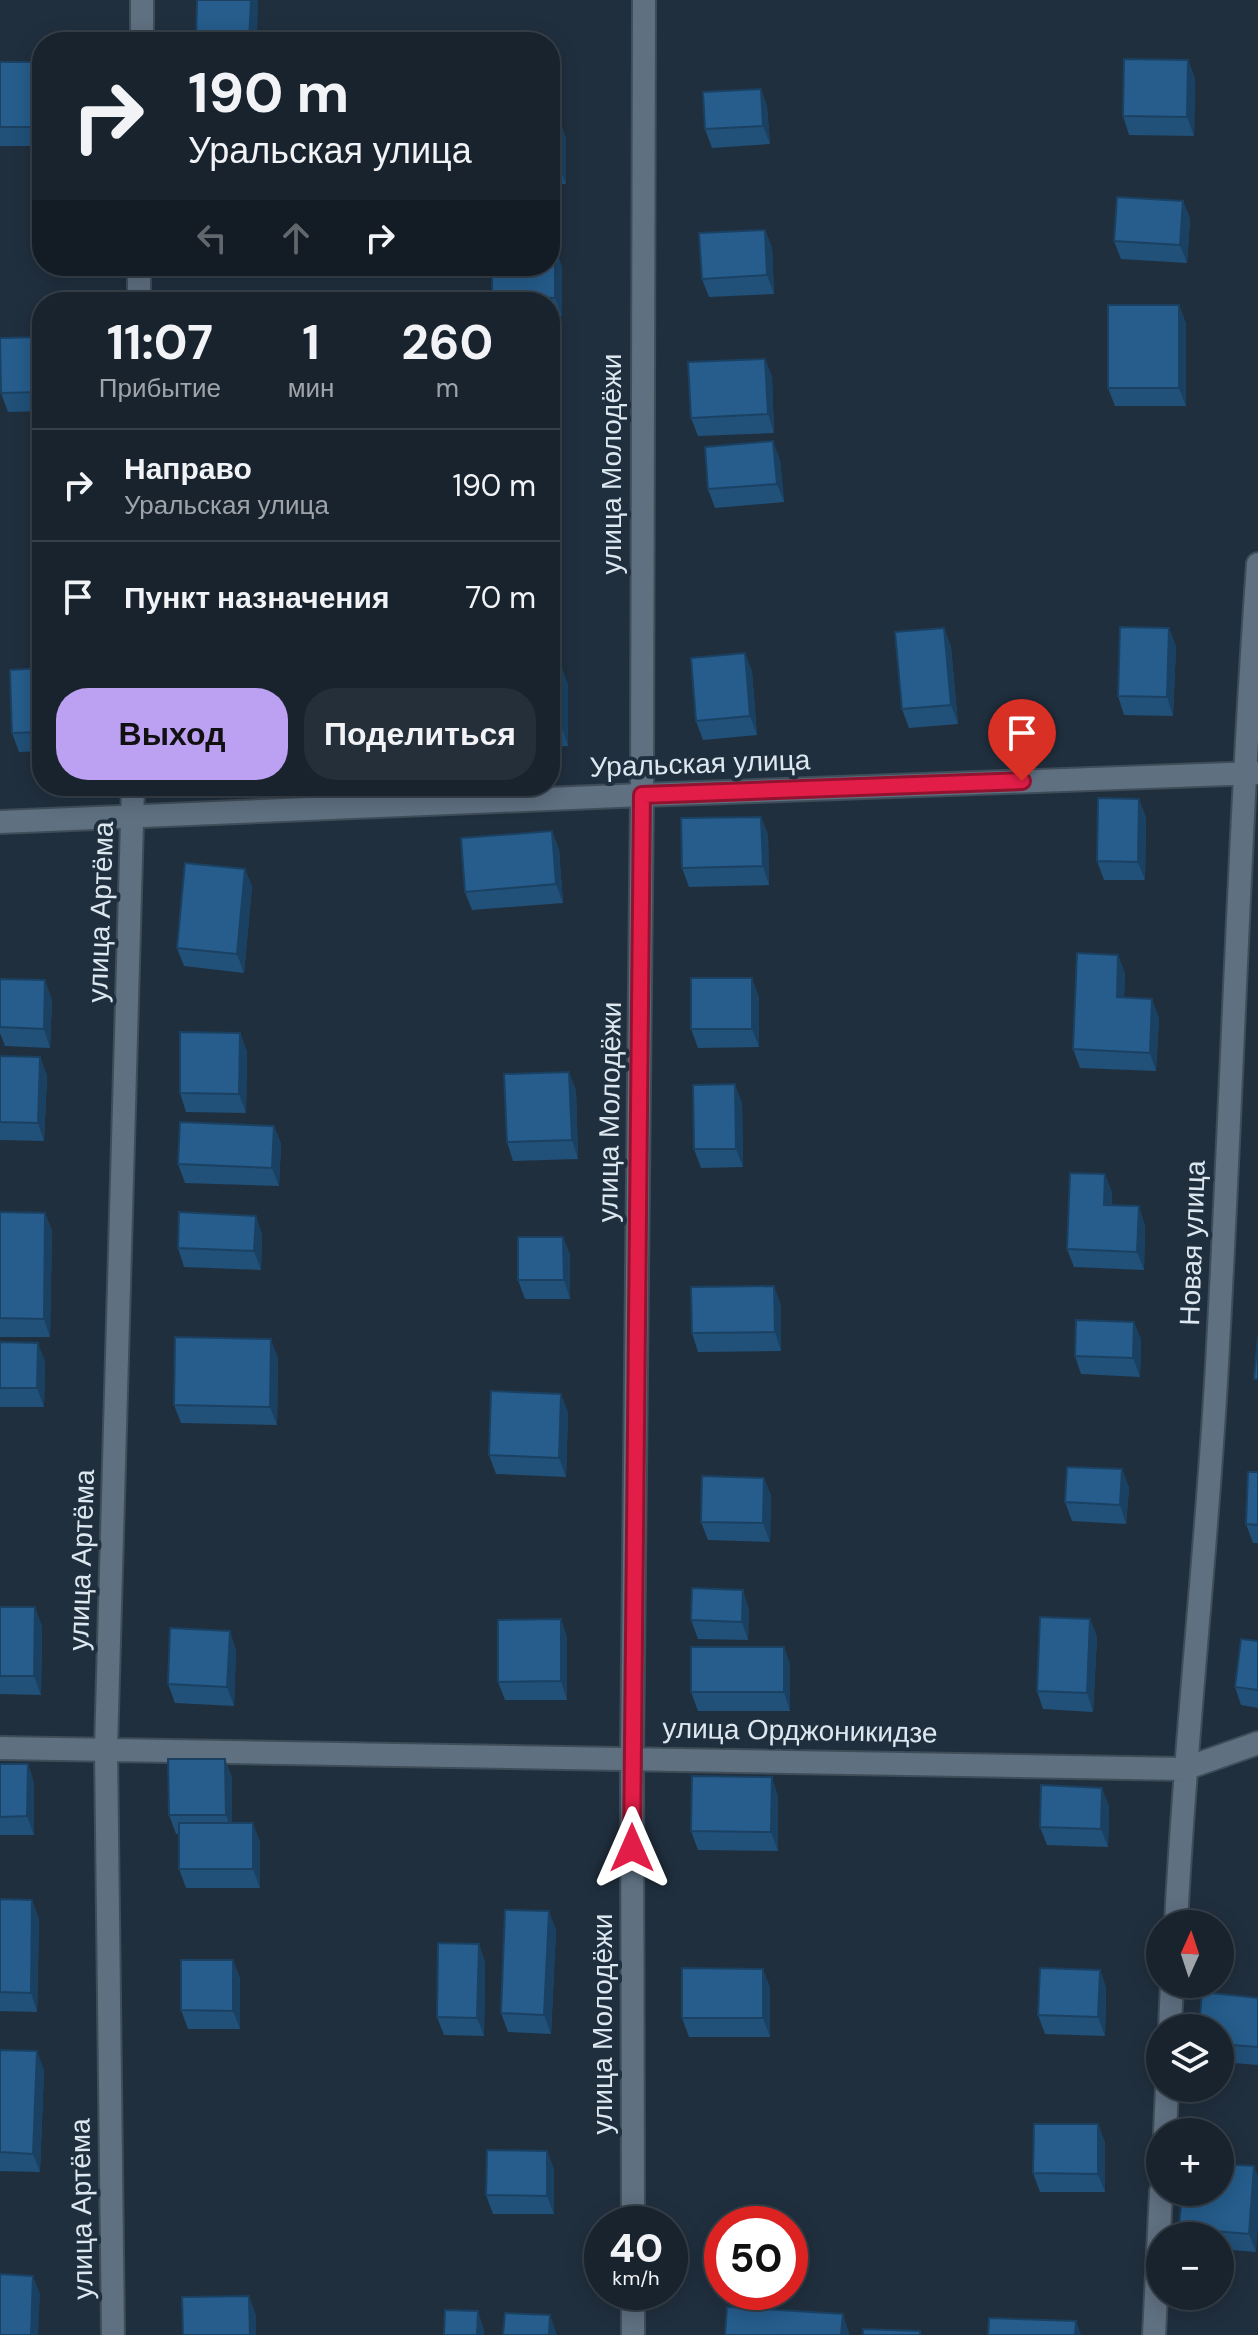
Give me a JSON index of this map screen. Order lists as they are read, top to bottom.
{
  "streets": {
    "street": [
      "улица Молодёжи",
      "Уральская улица",
      "улица Артёма",
      "Новая улица",
      "улица Орджоникидзе"
    ]
  },
  "crossings": [
    ["улица Молодёжи", "Уральская улица"],
    ["улица Молодёжи", "улица Орджоникидзе"],
    ["Уральская улица", "улица Артёма"],
    ["Уральская улица", "Новая улица"],
    ["улица Артёма", "улица Орджоникидзе"],
    ["Новая улица", "улица Орджоникидзе"]
  ],
  "north": "top",
  "page": {
    "turn": ["190 m", "Уральская улица"],
    "eta": [
      "11:07",
      "Прибытие",
      "1",
      "мин",
      "260",
      "m"
    ],
    "list": [
      {
        "name": "Направо",
        "note": "Уральская улица",
        "value": "190 m"
      },
      {
        "name": "Пункт назначения",
        "value": "70 m"
      }
    ],
    "buttons": ["Выход", "Поделиться"],
    "map_buttons": ["+", "−"],
    "speed": "40 km/h",
    "limit": "50"
  }
}
